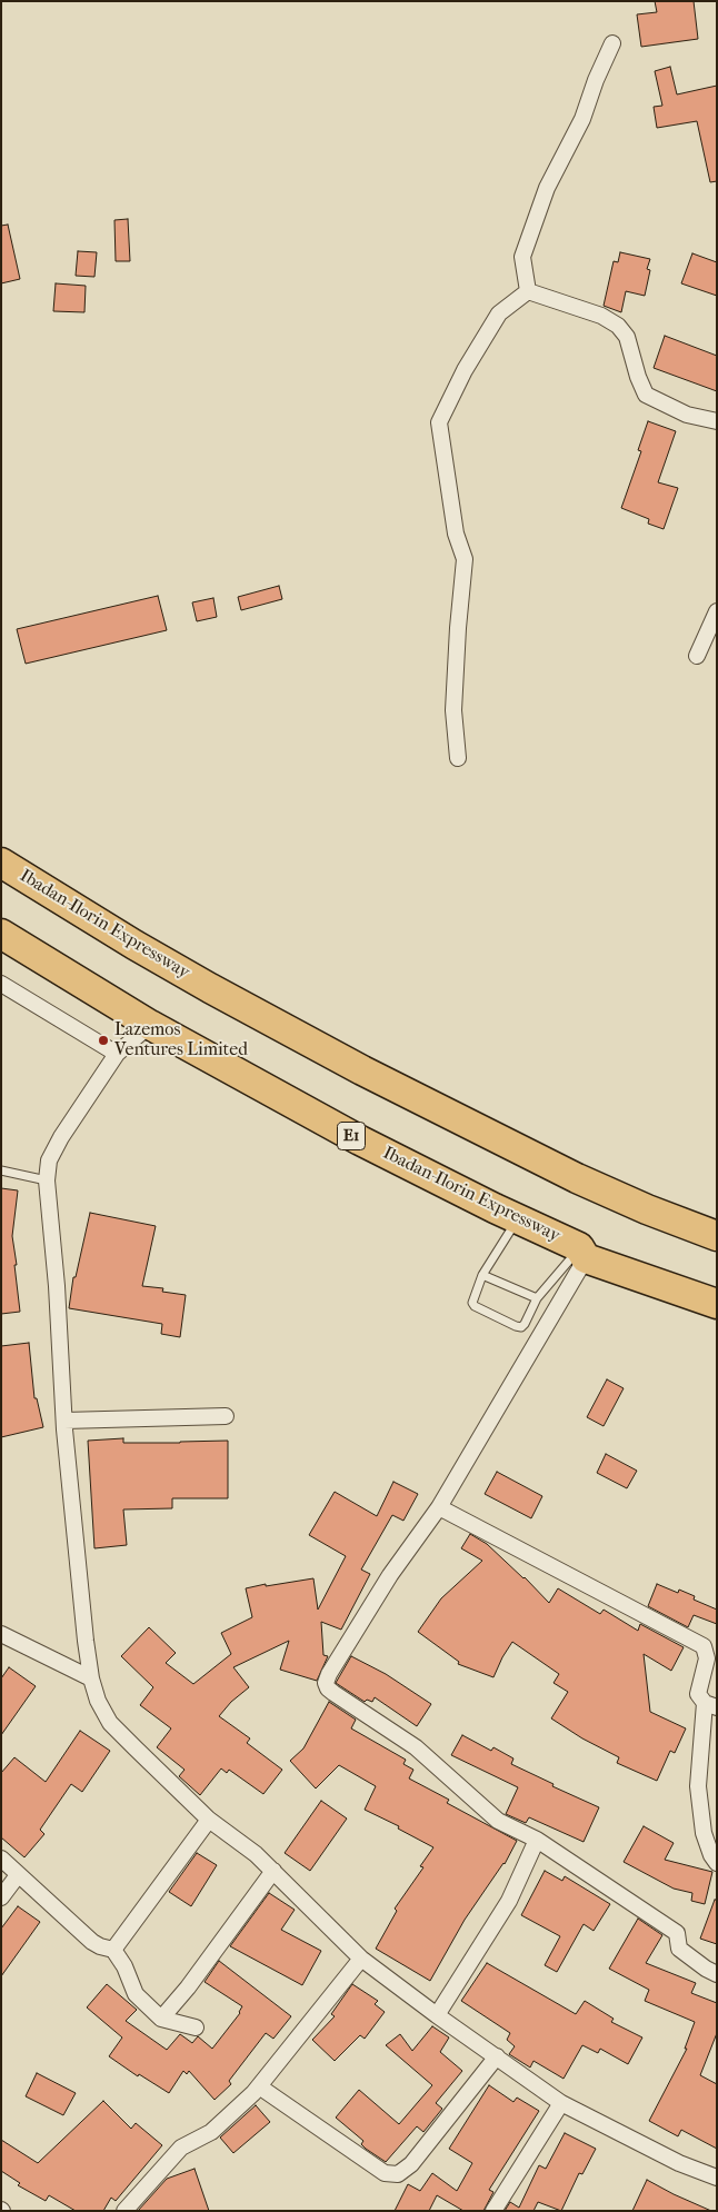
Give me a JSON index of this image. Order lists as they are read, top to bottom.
{
  "streets": {
    "highway": ["Ibadan-Ilorin Expressway", "E1"]
  },
  "places": ["Lazemos Ventures Limited"]
}
